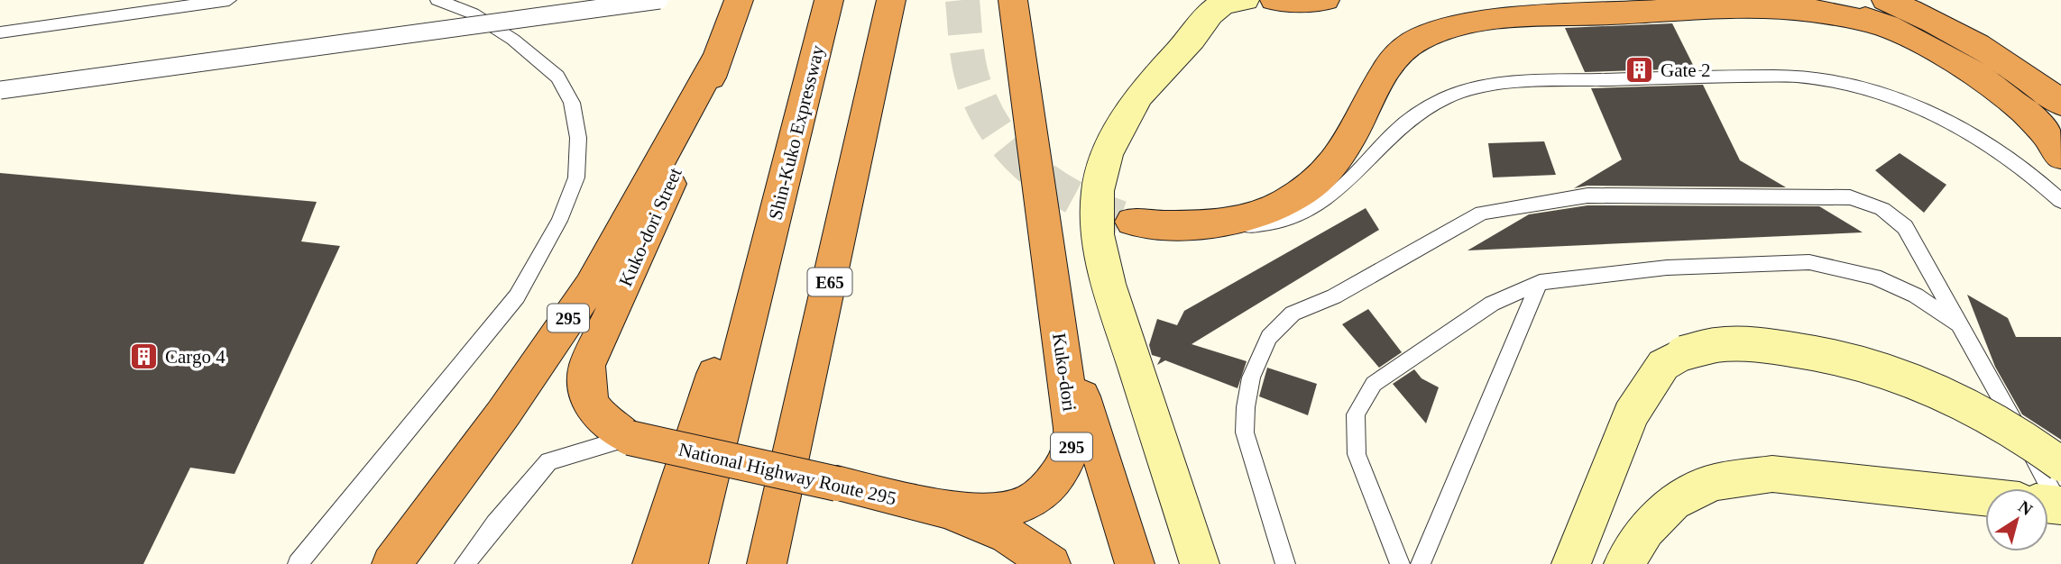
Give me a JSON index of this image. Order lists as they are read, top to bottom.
{
  "streets": {
    "highway": [
      "Shin-Kuko Expressway",
      "Kuko-dori Street",
      "E65",
      "295",
      "Kuko-dori",
      "National Highway Route 295"
    ]
  },
  "crossings": [
    ["Kuko-dori Street", "295"],
    ["Kuko-dori Street", "National Highway Route 295"],
    ["295", "Kuko-dori"],
    ["295", "National Highway Route 295"],
    ["Kuko-dori", "National Highway Route 295"]
  ],
  "places": {
    "building": ["Gate 2", "Cargo 4"]
  },
  "north": "top right"
}
